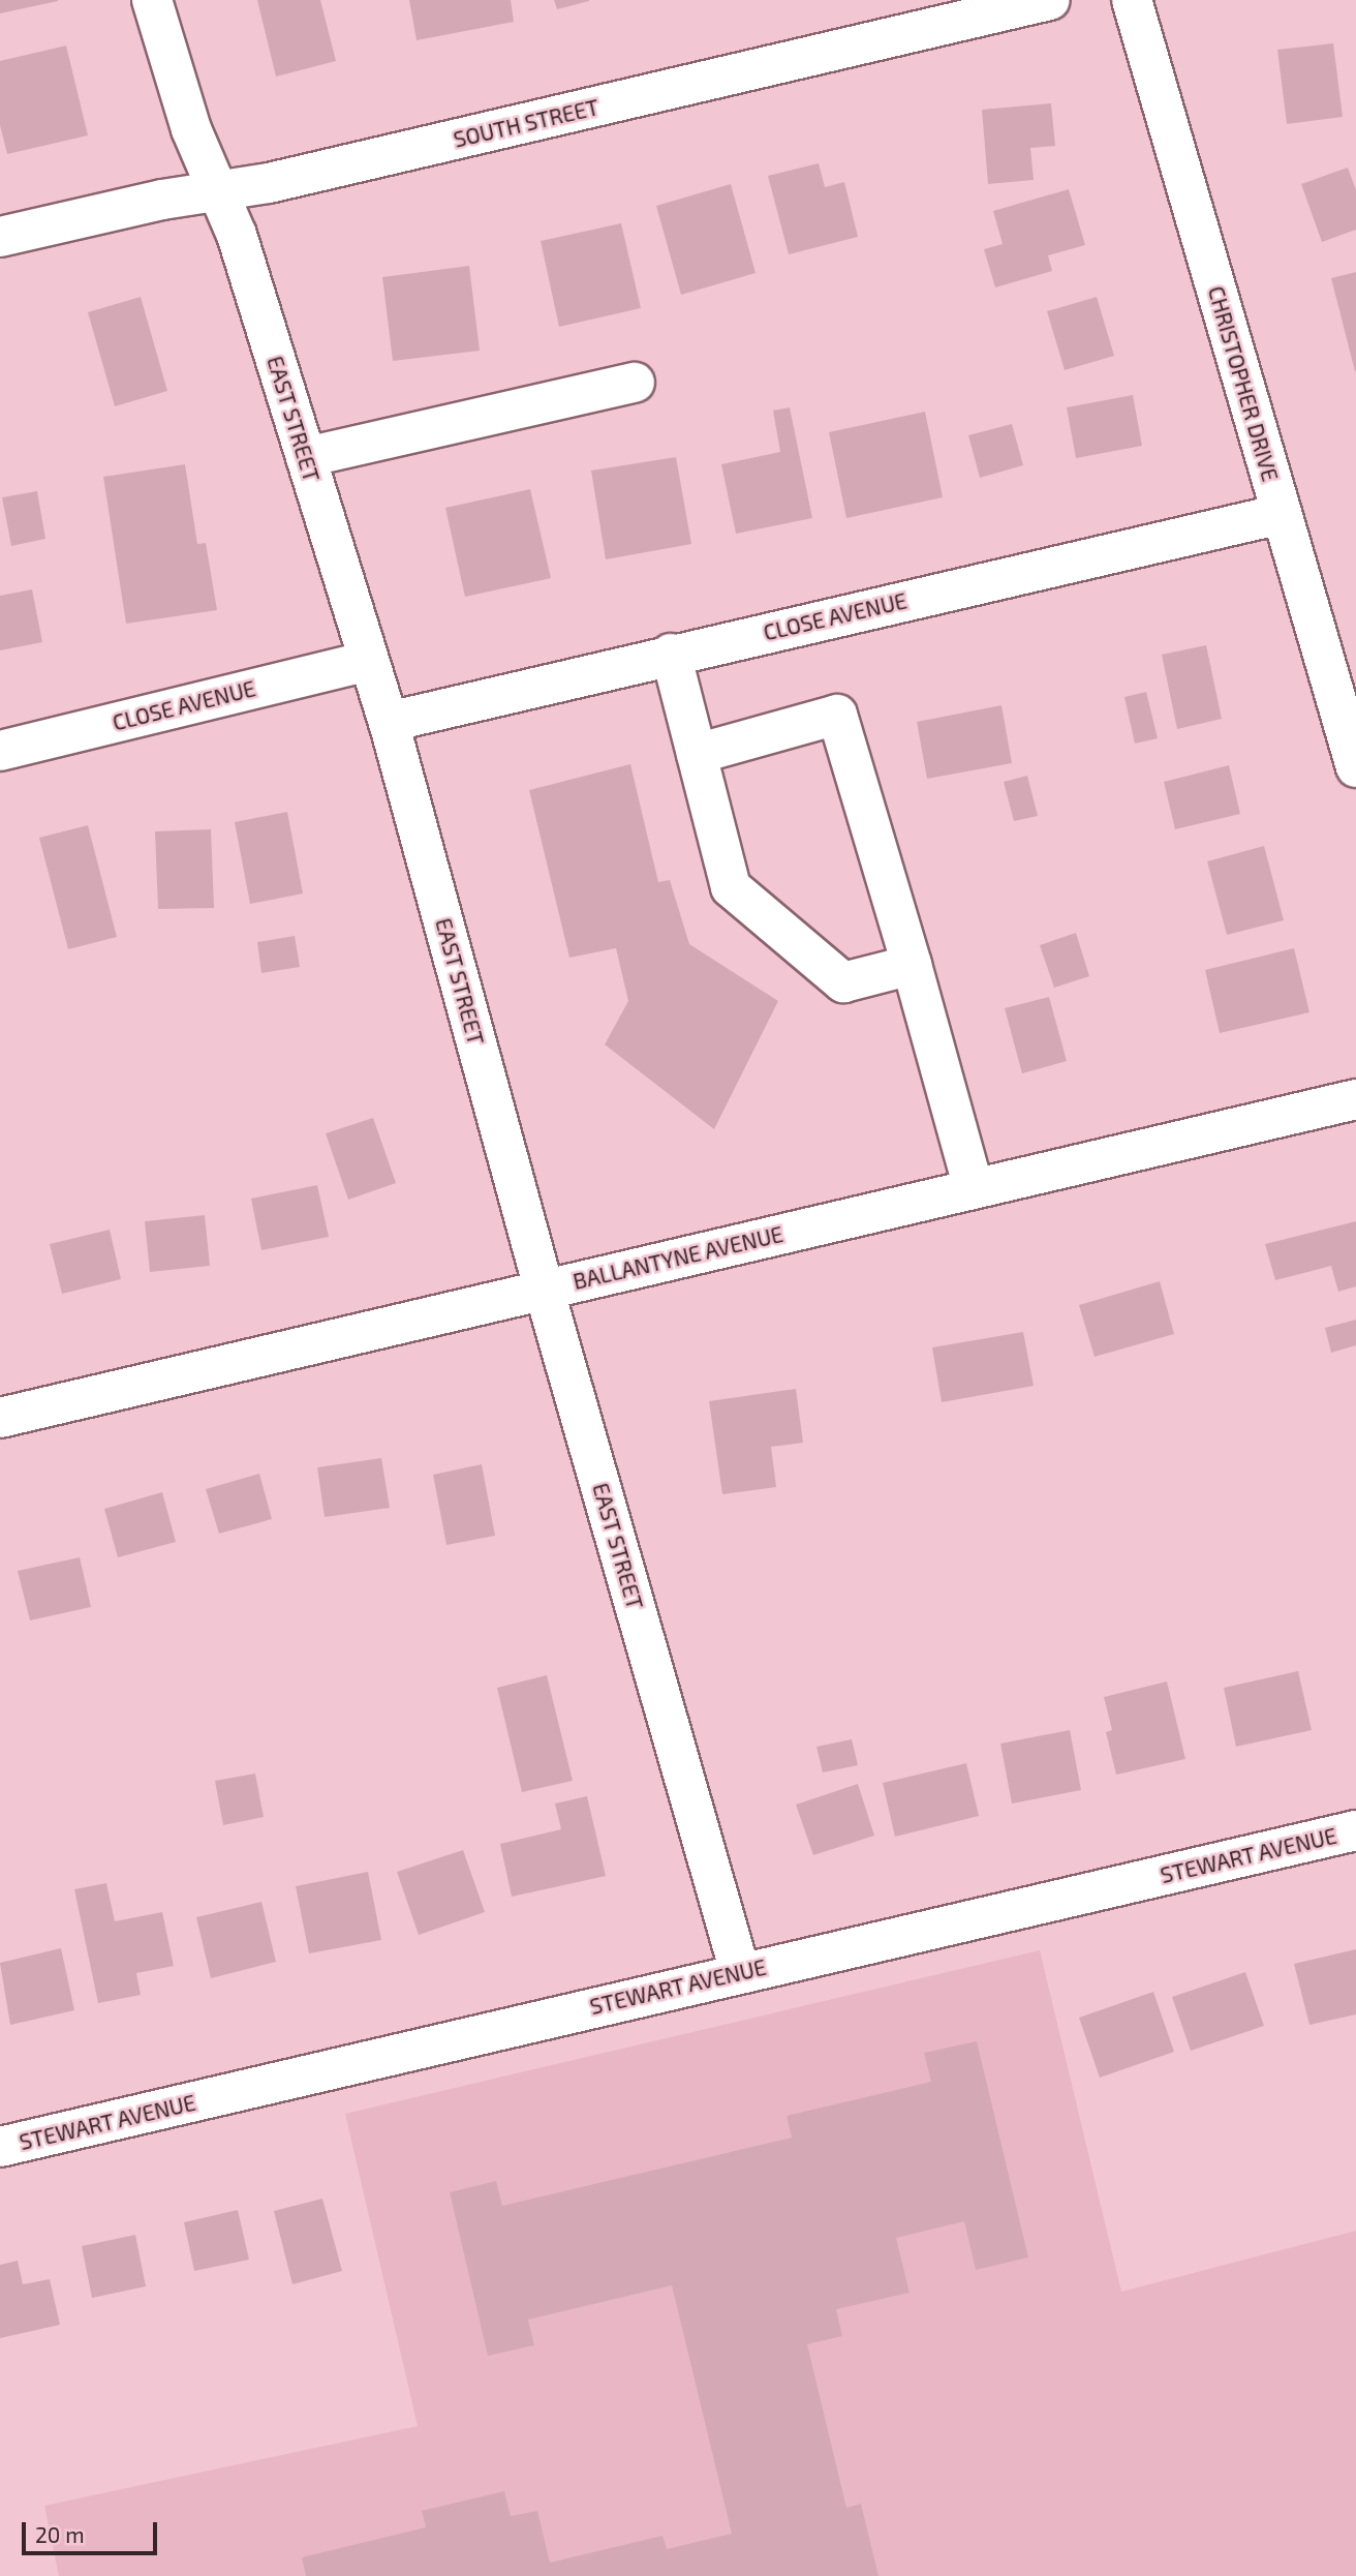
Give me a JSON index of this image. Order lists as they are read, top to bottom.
{
  "streets": {
    "street": [
      "SOUTH STREET",
      "CHRISTOPHER DRIVE",
      "EAST STREET",
      "CLOSE AVENUE",
      "BALLANTYNE AVENUE",
      "STEWART AVENUE"
    ]
  },
  "crossings": [
    ["SOUTH STREET", "EAST STREET"],
    ["CHRISTOPHER DRIVE", "CLOSE AVENUE"],
    ["EAST STREET", "CLOSE AVENUE"],
    ["EAST STREET", "BALLANTYNE AVENUE"],
    ["EAST STREET", "STEWART AVENUE"]
  ],
  "scale_bar": "20 m"
}
